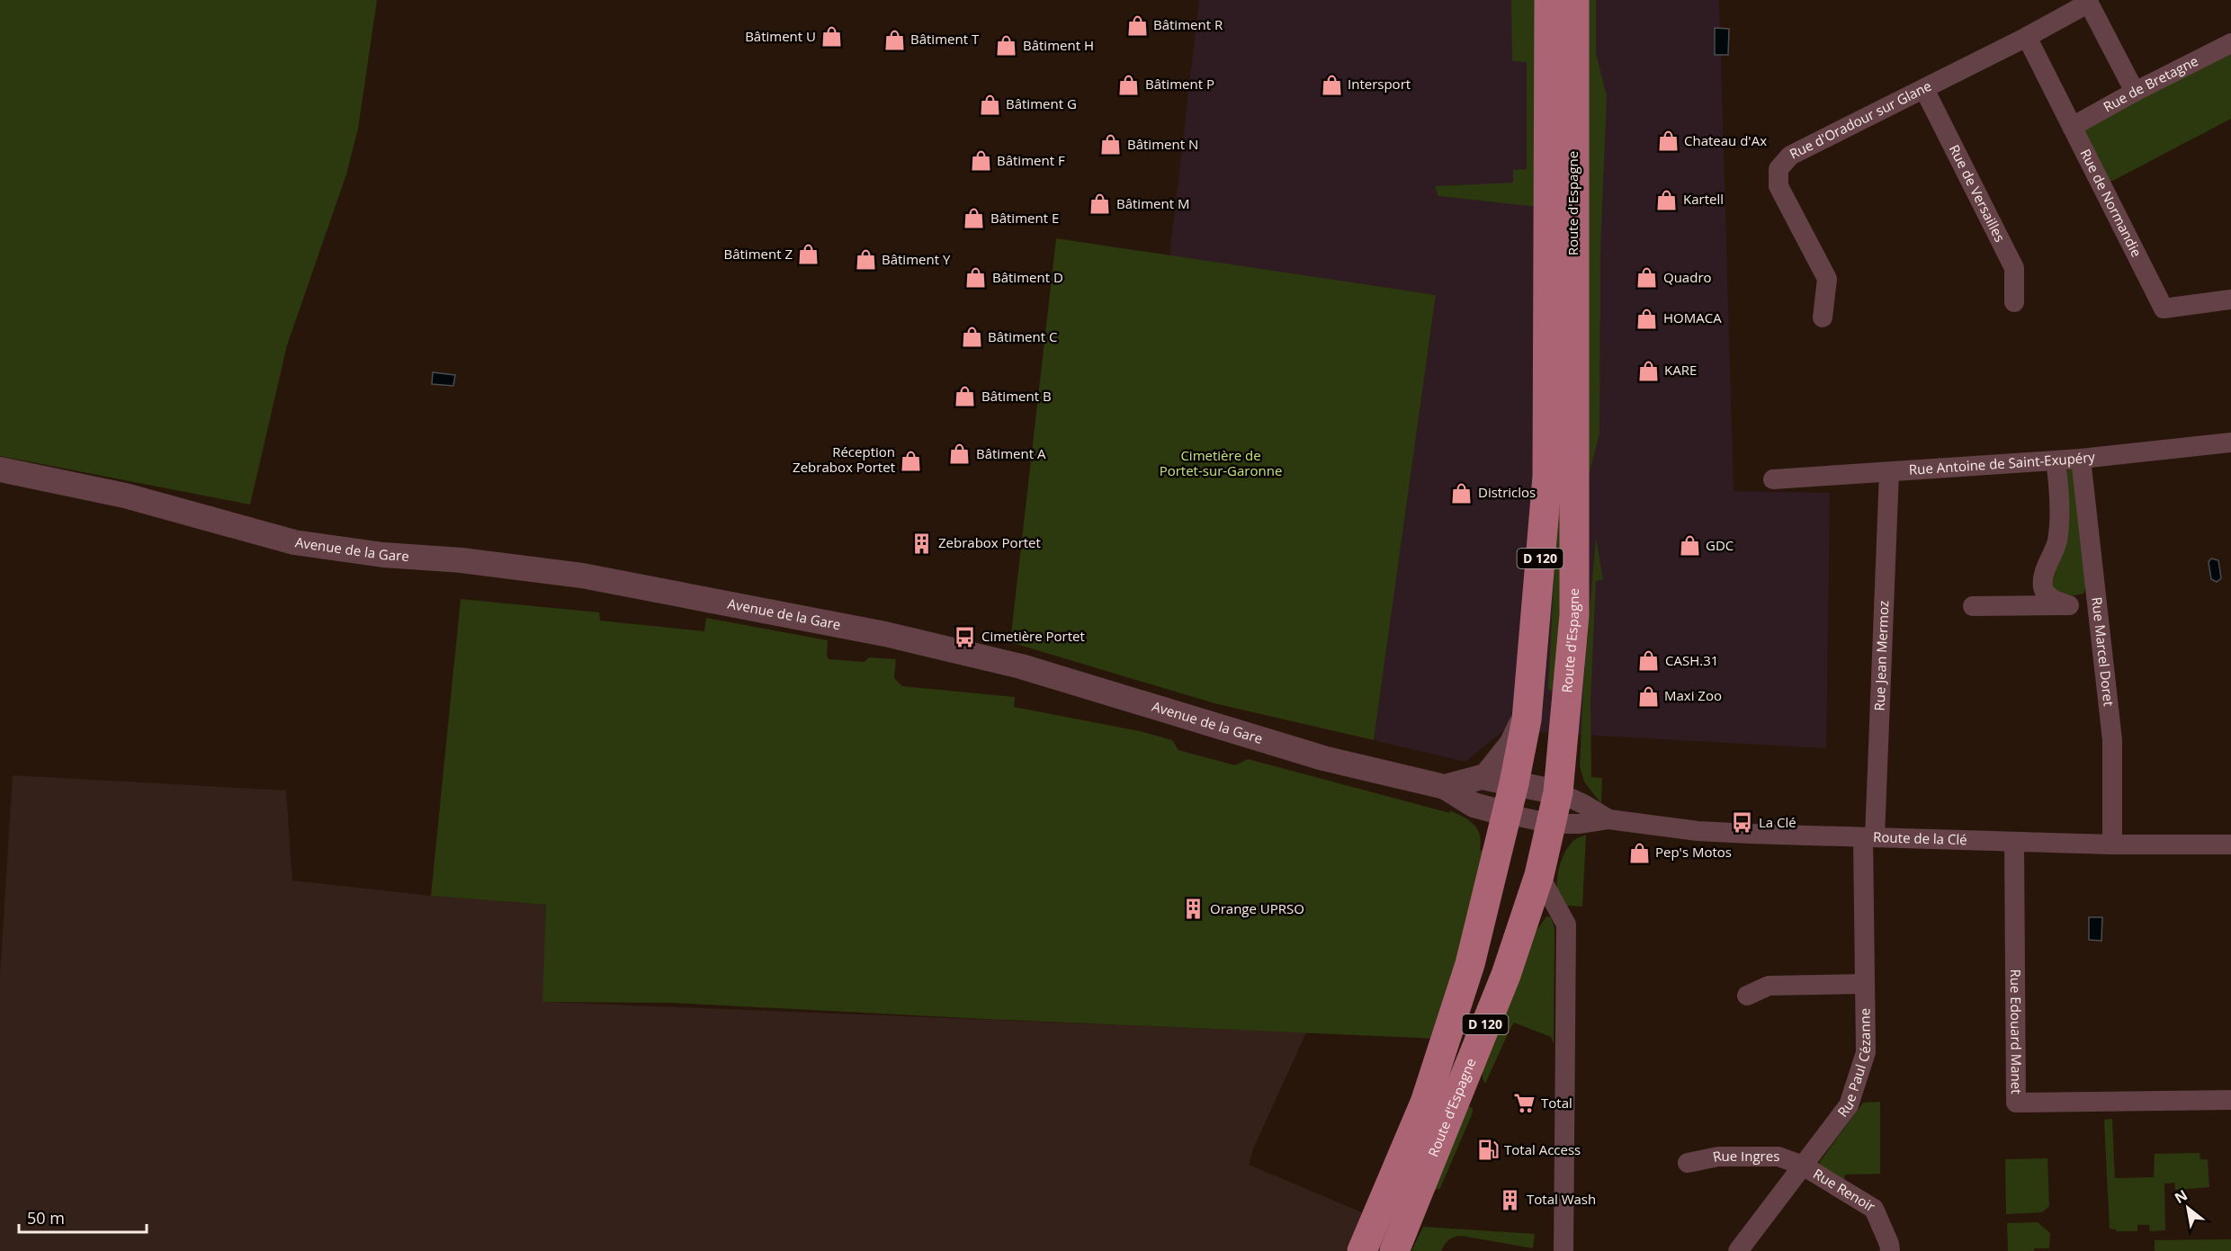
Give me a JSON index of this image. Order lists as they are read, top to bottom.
{
  "streets": {
    "main road": ["Route d'Espagne", "D 120"],
    "street": [
      "Rue de Bretagne",
      "Rue d'Oradour sur Glane",
      "Rue de Versailles",
      "Rue de Normandie",
      "Rue Antoine de Saint-Exupéry",
      "Avenue de la Gare",
      "Rue Marcel Doret",
      "Rue Jean Mermoz",
      "Route de la Clé",
      "Rue Edouard Manet",
      "Rue Paul Cézanne",
      "Rue Ingres",
      "Rue Renoir"
    ]
  },
  "crossings": [
    ["Rue de Bretagne", "Rue de Normandie"],
    ["Rue d'Oradour sur Glane", "Rue de Versailles"],
    ["Rue d'Oradour sur Glane", "Rue de Normandie"],
    ["Route d'Espagne", "Avenue de la Gare"],
    ["Route d'Espagne", "Route de la Clé"],
    ["Rue Antoine de Saint-Exupéry", "Rue Marcel Doret"],
    ["Rue Antoine de Saint-Exupéry", "Rue Jean Mermoz"],
    ["Avenue de la Gare", "Route de la Clé"],
    ["Rue Marcel Doret", "Route de la Clé"],
    ["Rue Jean Mermoz", "Route de la Clé"],
    ["Rue Jean Mermoz", "Rue Paul Cézanne"],
    ["Route de la Clé", "Rue Edouard Manet"],
    ["Route de la Clé", "Rue Paul Cézanne"],
    ["Rue Paul Cézanne", "Rue Ingres"],
    ["Rue Paul Cézanne", "Rue Renoir"],
    ["Rue Ingres", "Rue Renoir"]
  ],
  "parks": ["Cimetière de Portet-sur-Garonne"],
  "places": {
    "shop": [
      "Bâtiment R",
      "Bâtiment U",
      "Bâtiment T",
      "Bâtiment H",
      "Bâtiment P",
      "Intersport",
      "Bâtiment G",
      "Chateau d'Ax",
      "Bâtiment N",
      "Bâtiment F",
      "Kartell",
      "Bâtiment M",
      "Bâtiment E",
      "Bâtiment Z",
      "Bâtiment Y",
      "Bâtiment D",
      "Quadro",
      "HOMACA",
      "Bâtiment C",
      "KARE",
      "Bâtiment B",
      "Bâtiment A",
      "Réception Zebrabox Portet",
      "Districlos",
      "GDC",
      "CASH.31",
      "Maxi Zoo",
      "Pep's Motos"
    ],
    "building": ["Zebrabox Portet", "Orange UPRSO", "Total Wash"],
    "bus stop": ["Cimetière Portet", "La Clé"],
    "supermarket": ["Total"],
    "fuel station": ["Total Access"]
  },
  "scale_bar": "50 m",
  "north": "top left"
}
